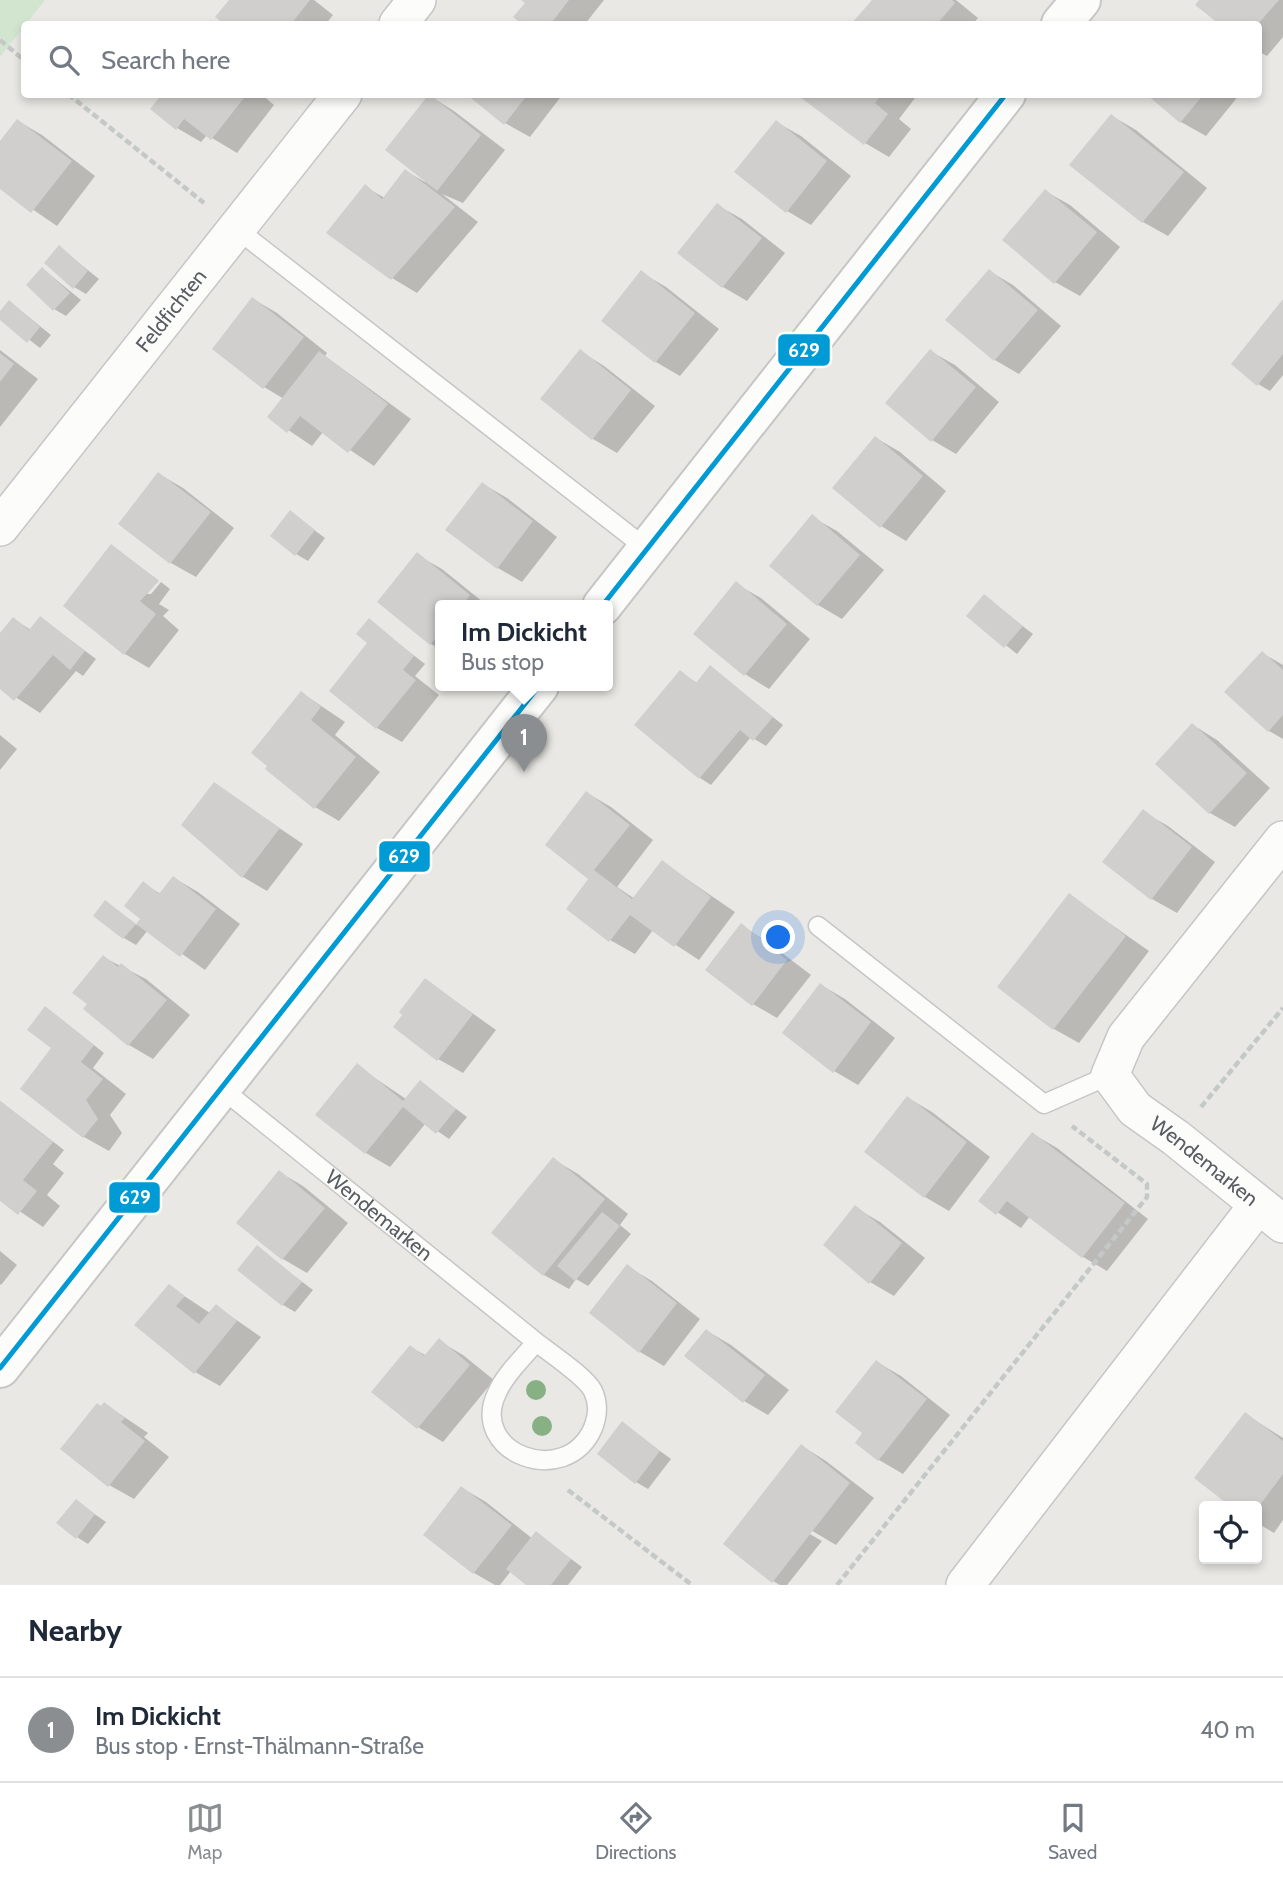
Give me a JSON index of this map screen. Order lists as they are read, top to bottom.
{
  "streets": {
    "street": ["Feldfichten", "Wendemarken"]
  },
  "lines": ["transit line 629"],
  "page": {
    "search": "Search here",
    "popup": ["Im Dickicht", "Bus stop"],
    "pins": "1",
    "heading": "Nearby",
    "list": [
      {
        "mark": "1",
        "name": "Im Dickicht",
        "note": "Bus stop · Ernst-Thälmann-Straße",
        "value": "40 m"
      }
    ],
    "nav": ["Map", "Directions", "Saved"]
  }
}
